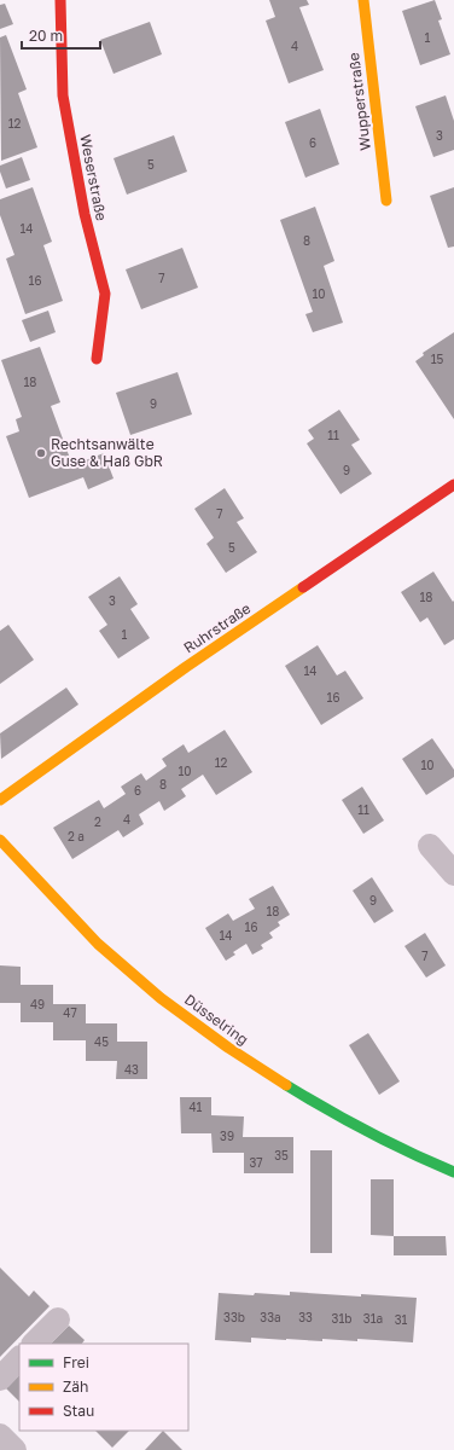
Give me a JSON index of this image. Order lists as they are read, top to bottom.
{
  "streets": {
    "street": [
      "Wupperstraße",
      "Weserstraße",
      "Ruhrstraße",
      "Düsselring"
    ]
  },
  "places": ["Rechtsanwälte Guse & Haß GbR"],
  "house_numbers": [
    "1",
    "4",
    "12",
    "3",
    "6",
    "5",
    "14",
    "8",
    "7",
    "16",
    "10",
    "15",
    "18",
    "9",
    "11",
    "9",
    "7",
    "5",
    "18",
    "3",
    "1",
    "14",
    "16",
    "12",
    "10",
    "10",
    "8",
    "6",
    "11",
    "4",
    "2",
    "2 a",
    "9",
    "18",
    "16",
    "14",
    "7",
    "49",
    "47",
    "45",
    "43",
    "41",
    "39",
    "35",
    "37",
    "33b",
    "33a",
    "33",
    "31b",
    "31a",
    "31"
  ],
  "legend": ["Frei", "Zäh", "Stau"],
  "scale_bar": "20 m"
}
